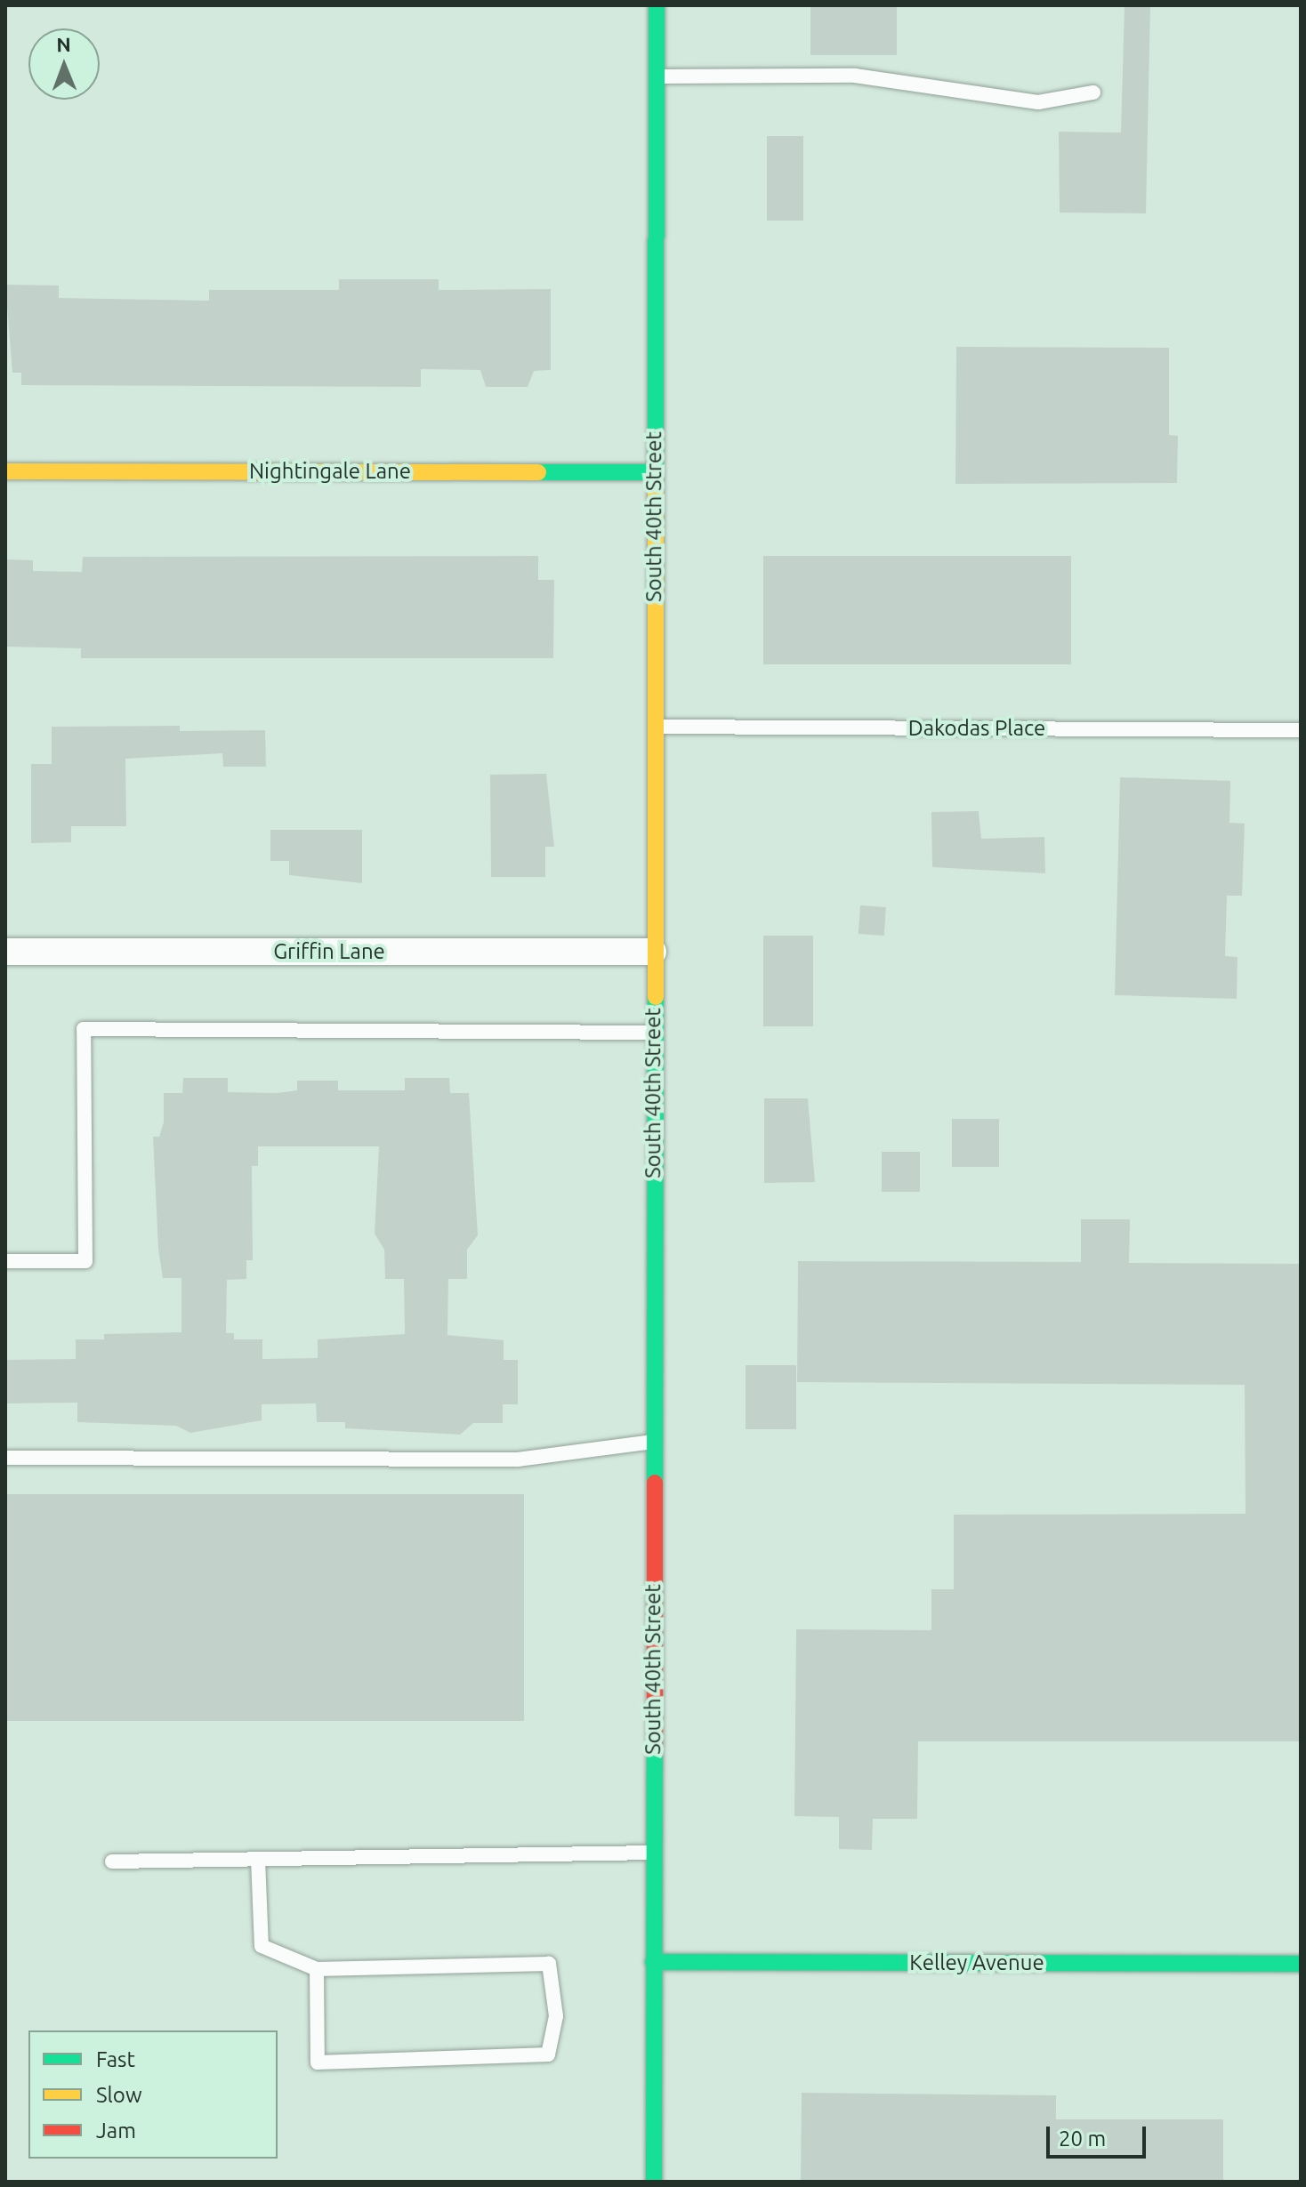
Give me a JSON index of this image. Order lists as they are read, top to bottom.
{
  "streets": {
    "street": [
      "Nightingale Lane",
      "South 40th Street",
      "Griffin Lane",
      "Kelley Avenue"
    ],
    "lane": ["Dakodas Place"]
  },
  "crossings": [
    ["Nightingale Lane", "South 40th Street"],
    ["South 40th Street", "Dakodas Place"],
    ["South 40th Street", "Griffin Lane"],
    ["South 40th Street", "Kelley Avenue"]
  ],
  "legend": ["Fast", "Slow", "Jam"],
  "scale_bar": "20 m",
  "north": "top"
}
